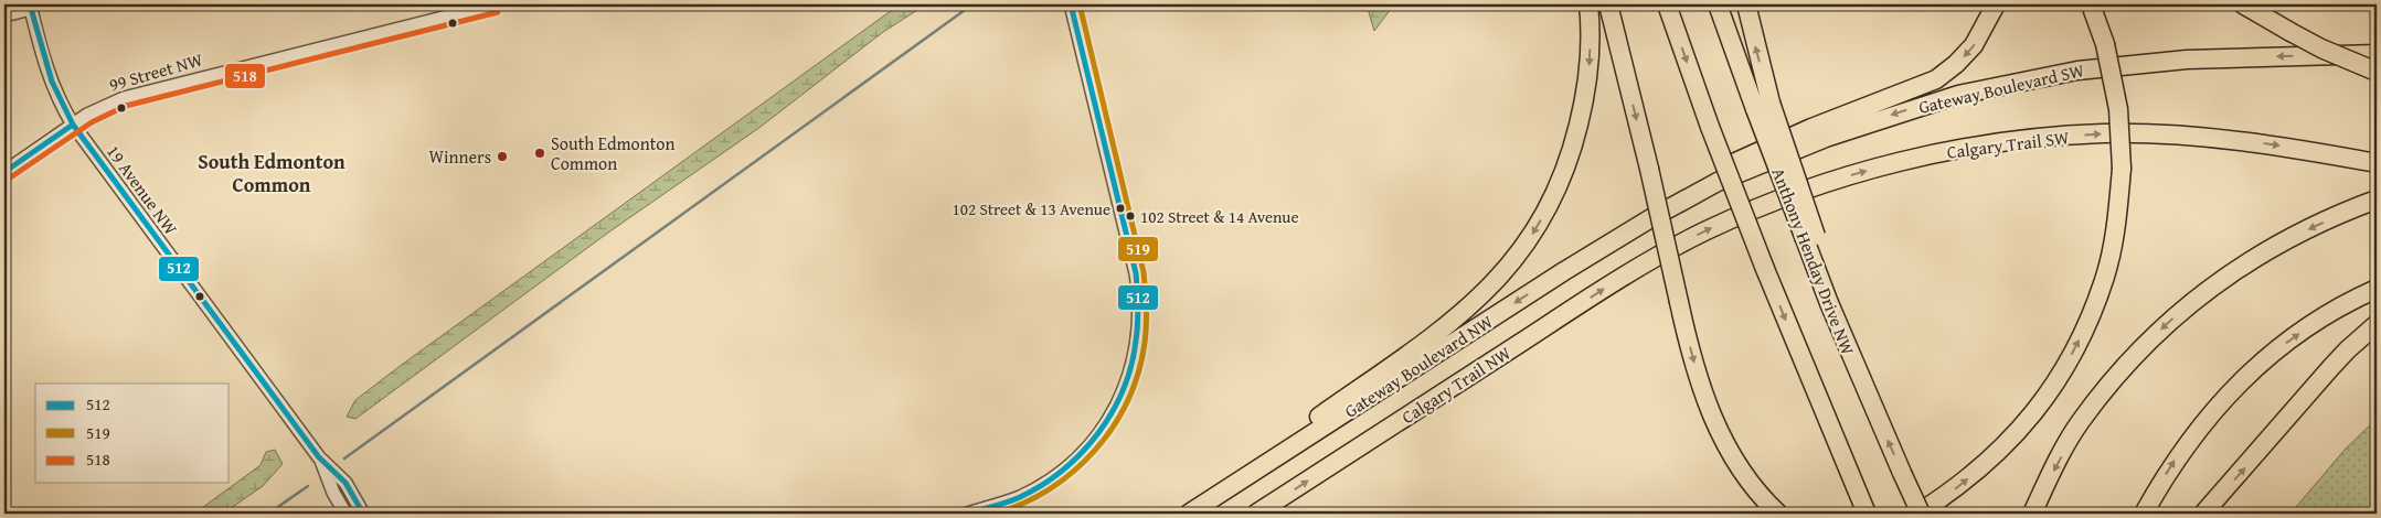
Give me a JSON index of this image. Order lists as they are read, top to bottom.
{
  "streets": {
    "highway": [
      "Gateway Boulevard SW",
      "Calgary Trail SW",
      "Gateway Boulevard NW",
      "Calgary Trail NW"
    ],
    "street": ["99 Street NW", "19 Avenue NW"]
  },
  "crossings": [
    ["99 Street NW", "19 Avenue NW"],
    ["Gateway Boulevard SW", "Gateway Boulevard NW"],
    ["Calgary Trail SW", "Calgary Trail NW"]
  ],
  "one_way": ["Calgary Trail SW", "Gateway Boulevard NW", "Calgary Trail NW"],
  "districts": ["South Edmonton Common"],
  "places": [
    "South Edmonton Common",
    "Winners",
    "102 Street & 13 Avenue",
    "102 Street & 14 Avenue"
  ],
  "lines": ["transit line 512", "transit line 519", "transit line 518"],
  "legend": ["512", "519", "518"]
}
